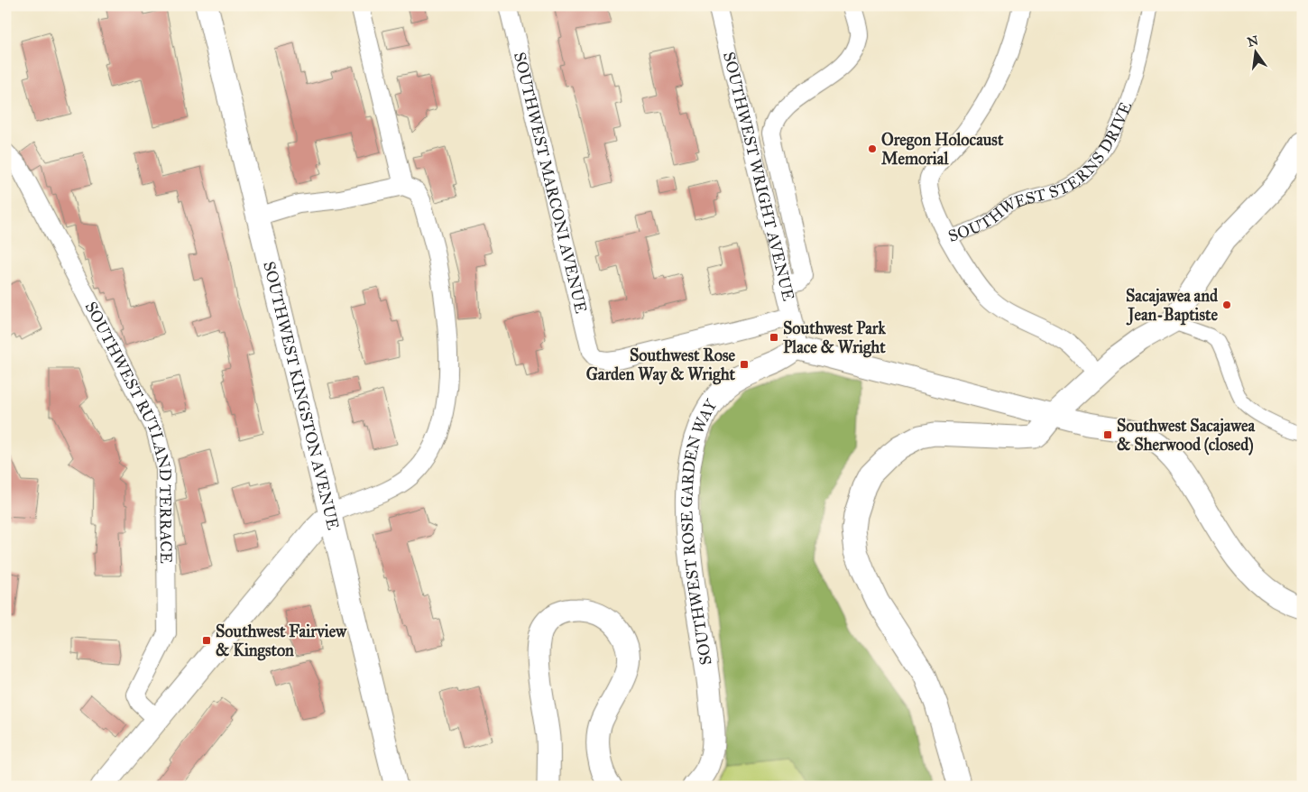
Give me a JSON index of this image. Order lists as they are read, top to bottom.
{
  "streets": {
    "street": [
      "SOUTHWEST STERNS DRIVE",
      "SOUTHWEST WRIGHT AVENUE",
      "SOUTHWEST MARCONI AVENUE",
      "SOUTHWEST KINGSTON AVENUE",
      "SOUTHWEST RUTLAND TERRACE",
      "SOUTHWEST ROSE GARDEN WAY"
    ]
  },
  "crossings": [
    ["SOUTHWEST WRIGHT AVENUE", "SOUTHWEST MARCONI AVENUE"],
    ["SOUTHWEST WRIGHT AVENUE", "SOUTHWEST ROSE GARDEN WAY"]
  ],
  "places": {
    "other": ["Oregon Holocaust Memorial", "Sacajawea and Jean-Baptiste"],
    "transit": [
      "Southwest Park Place & Wright",
      "Southwest Rose Garden Way & Wright",
      "Southwest Sacajawea & Sherwood (closed)",
      "Southwest Fairview & Kingston"
    ]
  },
  "north": "top"
}
